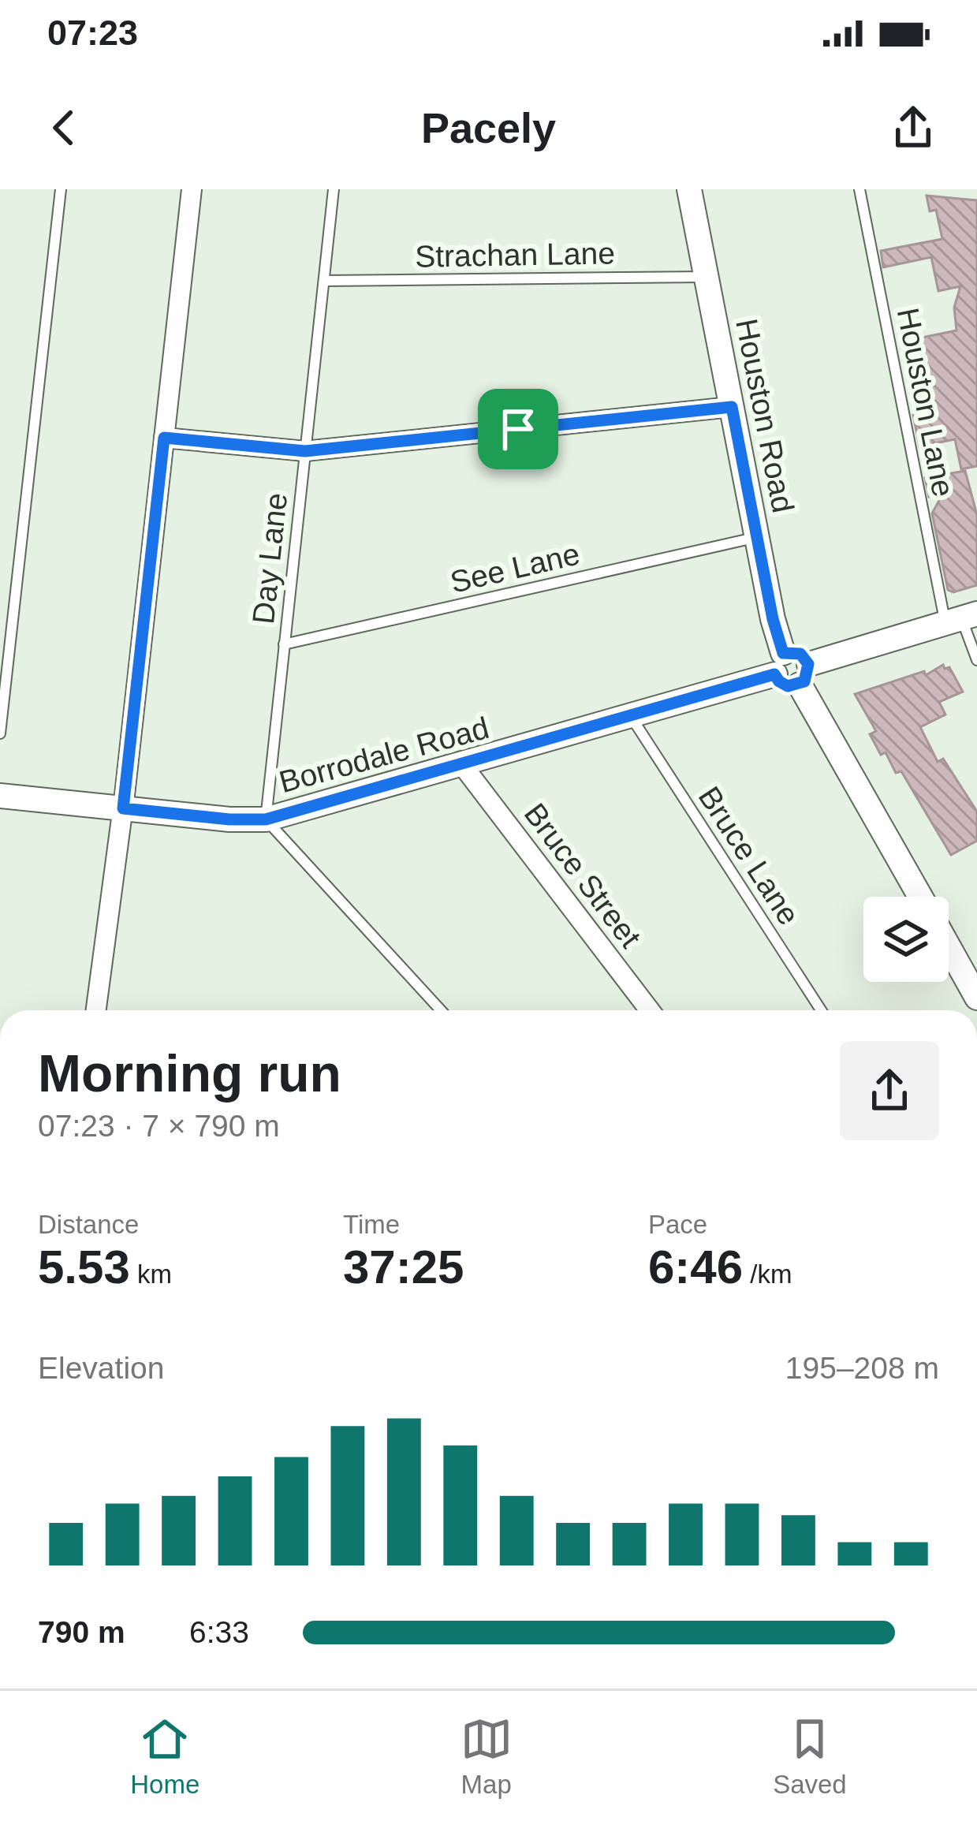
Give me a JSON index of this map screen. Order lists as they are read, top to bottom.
{
  "streets": {
    "street": ["Houston Road", "Borrodale Road", "Bruce Street"],
    "lane": [
      "Strachan Lane",
      "Houston Lane",
      "Day Lane",
      "See Lane",
      "Bruce Lane"
    ]
  },
  "crossings": [
    ["Strachan Lane", "Houston Road"],
    ["Strachan Lane", "Day Lane"],
    ["Houston Road", "See Lane"],
    ["Houston Road", "Borrodale Road"],
    ["Day Lane", "See Lane"],
    ["Day Lane", "Borrodale Road"],
    ["Borrodale Road", "Bruce Lane"],
    ["Borrodale Road", "Bruce Street"]
  ],
  "page": {
    "status": "07:23",
    "header": "Pacely",
    "heading": ["Morning run", "07:23 · 7 × 790 m"],
    "stats": [
      ["Distance", "5.53 km"],
      ["Time", "37:25"],
      ["Pace", "6:46 /km"]
    ],
    "chart": ["Elevation", "195–208 m"],
    "list": [
      {
        "name": "790 m",
        "note": "6:33"
      }
    ],
    "tabs": ["Home", "Map", "Saved"]
  }
}
